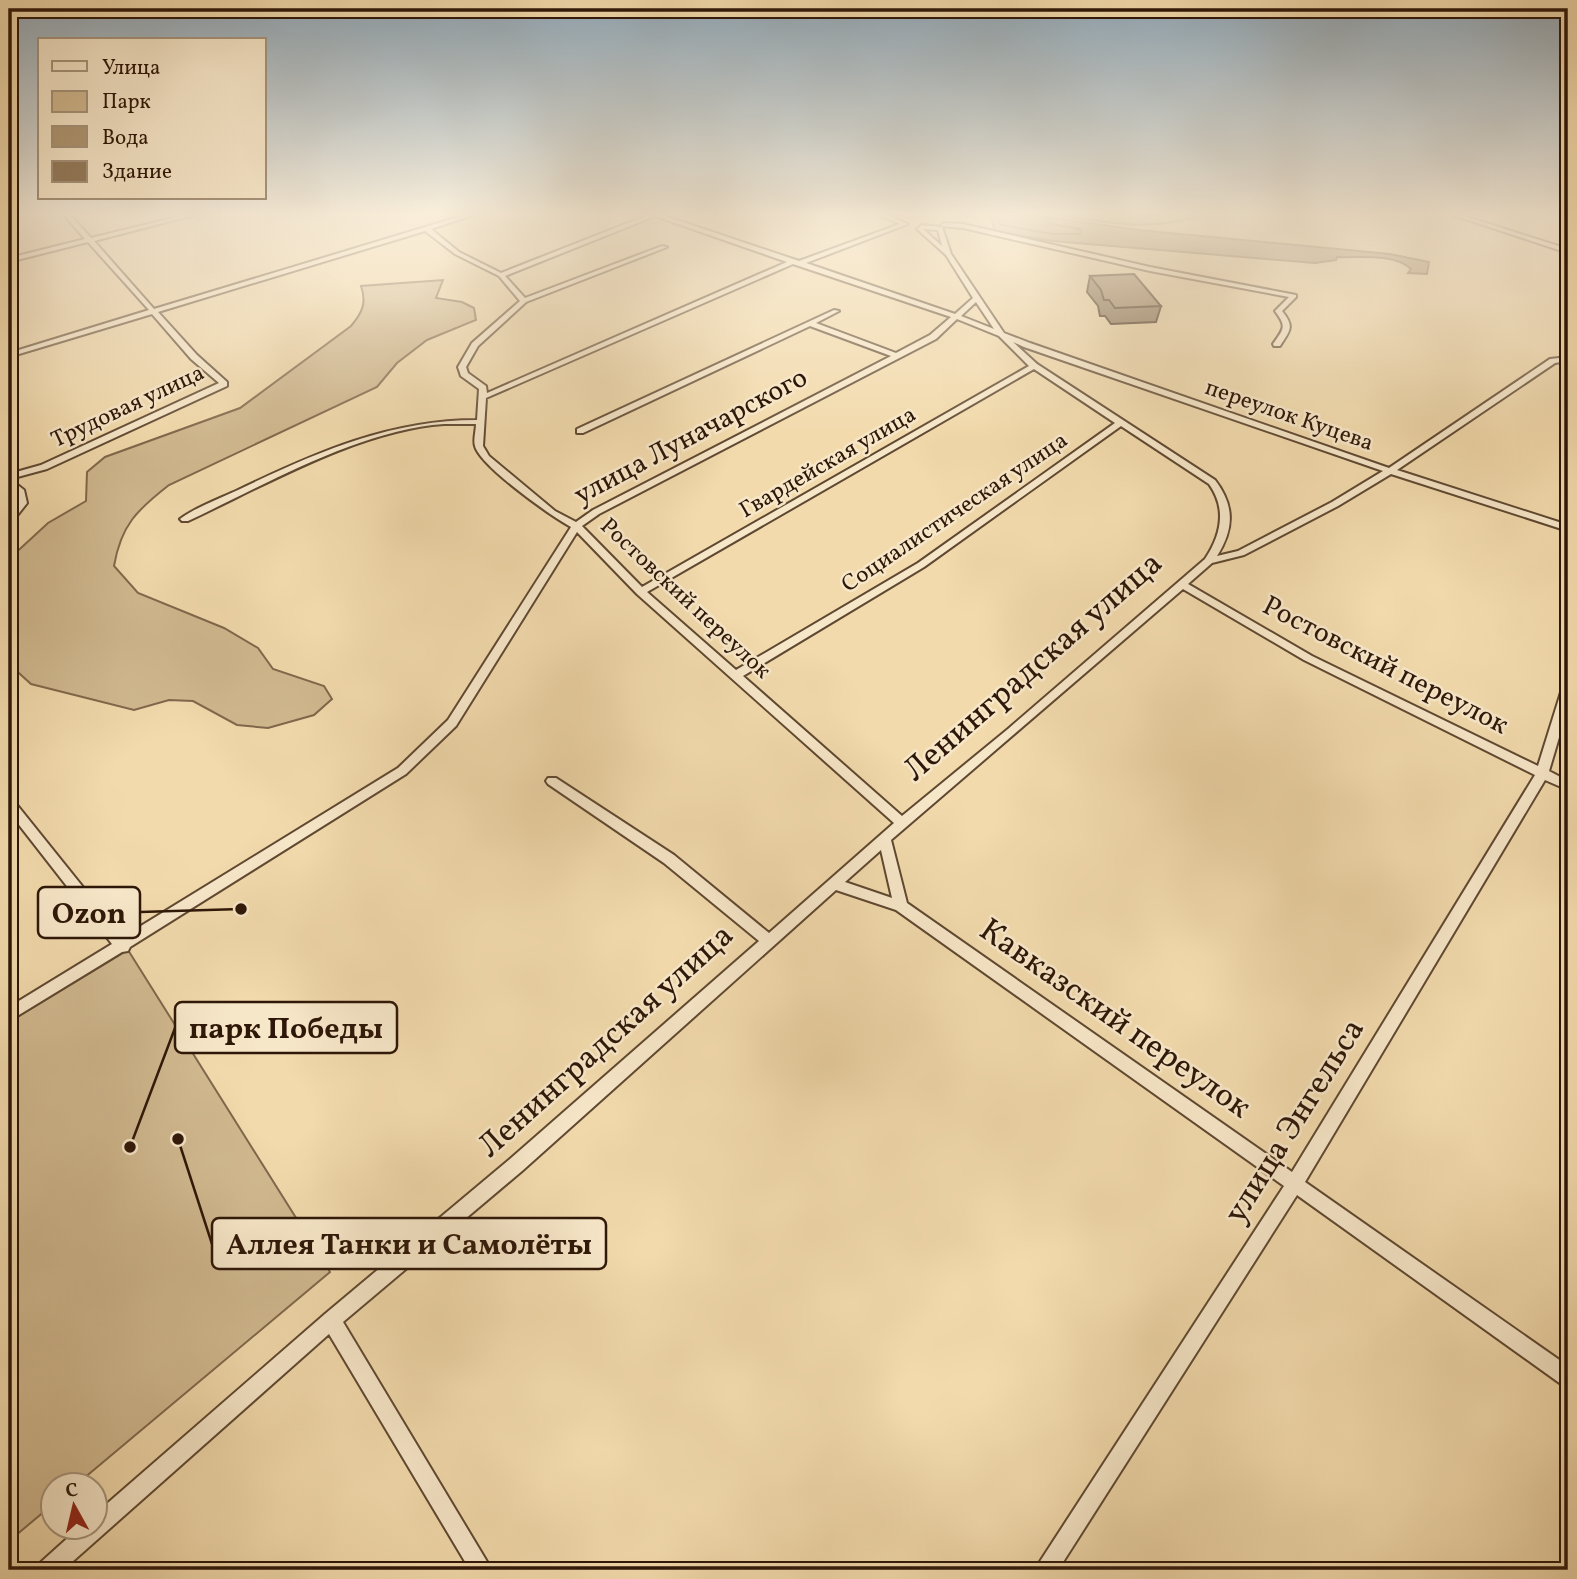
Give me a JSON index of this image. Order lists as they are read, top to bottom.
{
  "streets": {
    "street": [
      "Трудовая улица",
      "переулок Куцева",
      "улица Луначарского",
      "Гвардейская улица",
      "Социалистическая улица",
      "Ростовский переулок",
      "Ленинградская улица",
      "Кавказский переулок",
      "улица Энгельса"
    ]
  },
  "crossings": [
    ["переулок Куцева", "улица Луначарского"],
    ["переулок Куцева", "Гвардейская улица"],
    ["переулок Куцева", "Социалистическая улица"],
    ["переулок Куцева", "Ленинградская улица"],
    ["улица Луначарского", "Ростовский переулок"],
    ["Гвардейская улица", "Ростовский переулок"],
    ["Социалистическая улица", "Ростовский переулок"],
    ["Ростовский переулок", "Ленинградская улица"],
    ["Ростовский переулок", "улица Энгельса"],
    ["Ленинградская улица", "Кавказский переулок"],
    ["Кавказский переулок", "улица Энгельса"]
  ],
  "places": ["Ozon", "Аллея Танки и Самолёты", "парк Победы"],
  "legend": [
    "Улица",
    "Парк",
    "Вода",
    "Здание"
  ],
  "north": "top"
}
